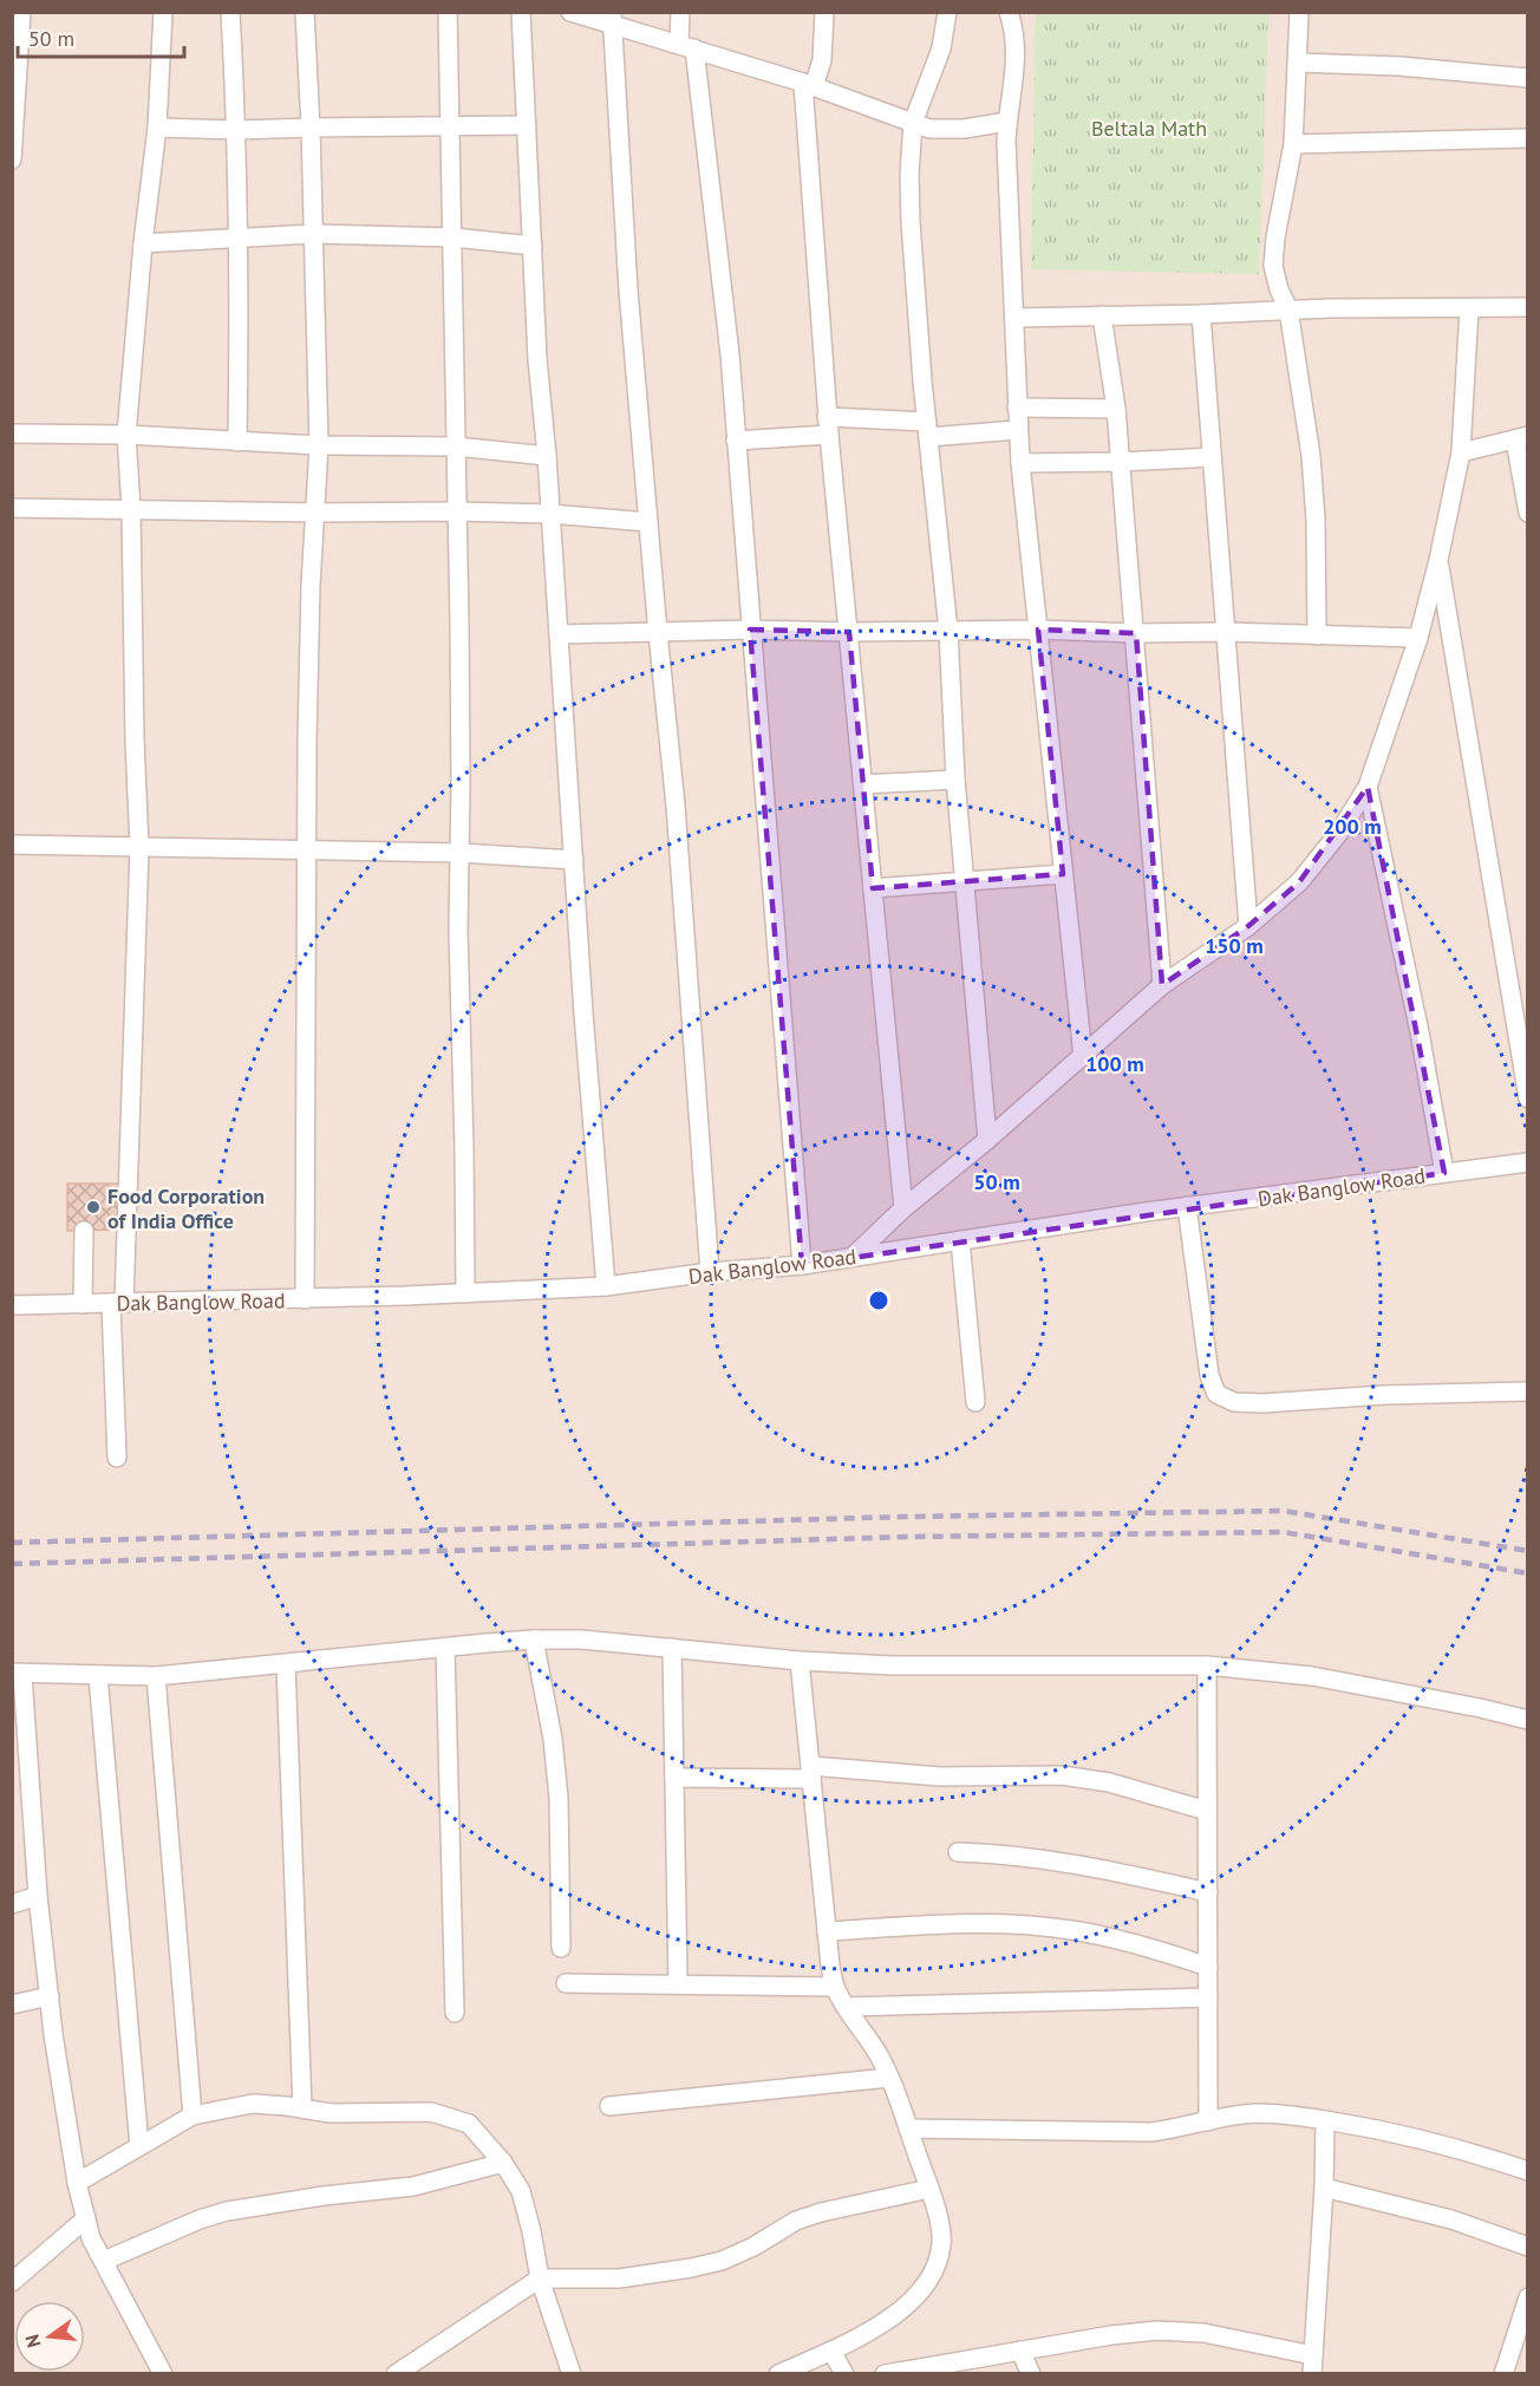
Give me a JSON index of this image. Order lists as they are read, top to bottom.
{
  "streets": {
    "street": ["Dak Banglow Road"]
  },
  "parks": ["Beltala Math"],
  "places": ["Food Corporation of India Office"],
  "scale_bar": "50 m",
  "north": "left",
  "rings": [
    "200 m",
    "150 m",
    "100 m",
    "50 m"
  ]
}
